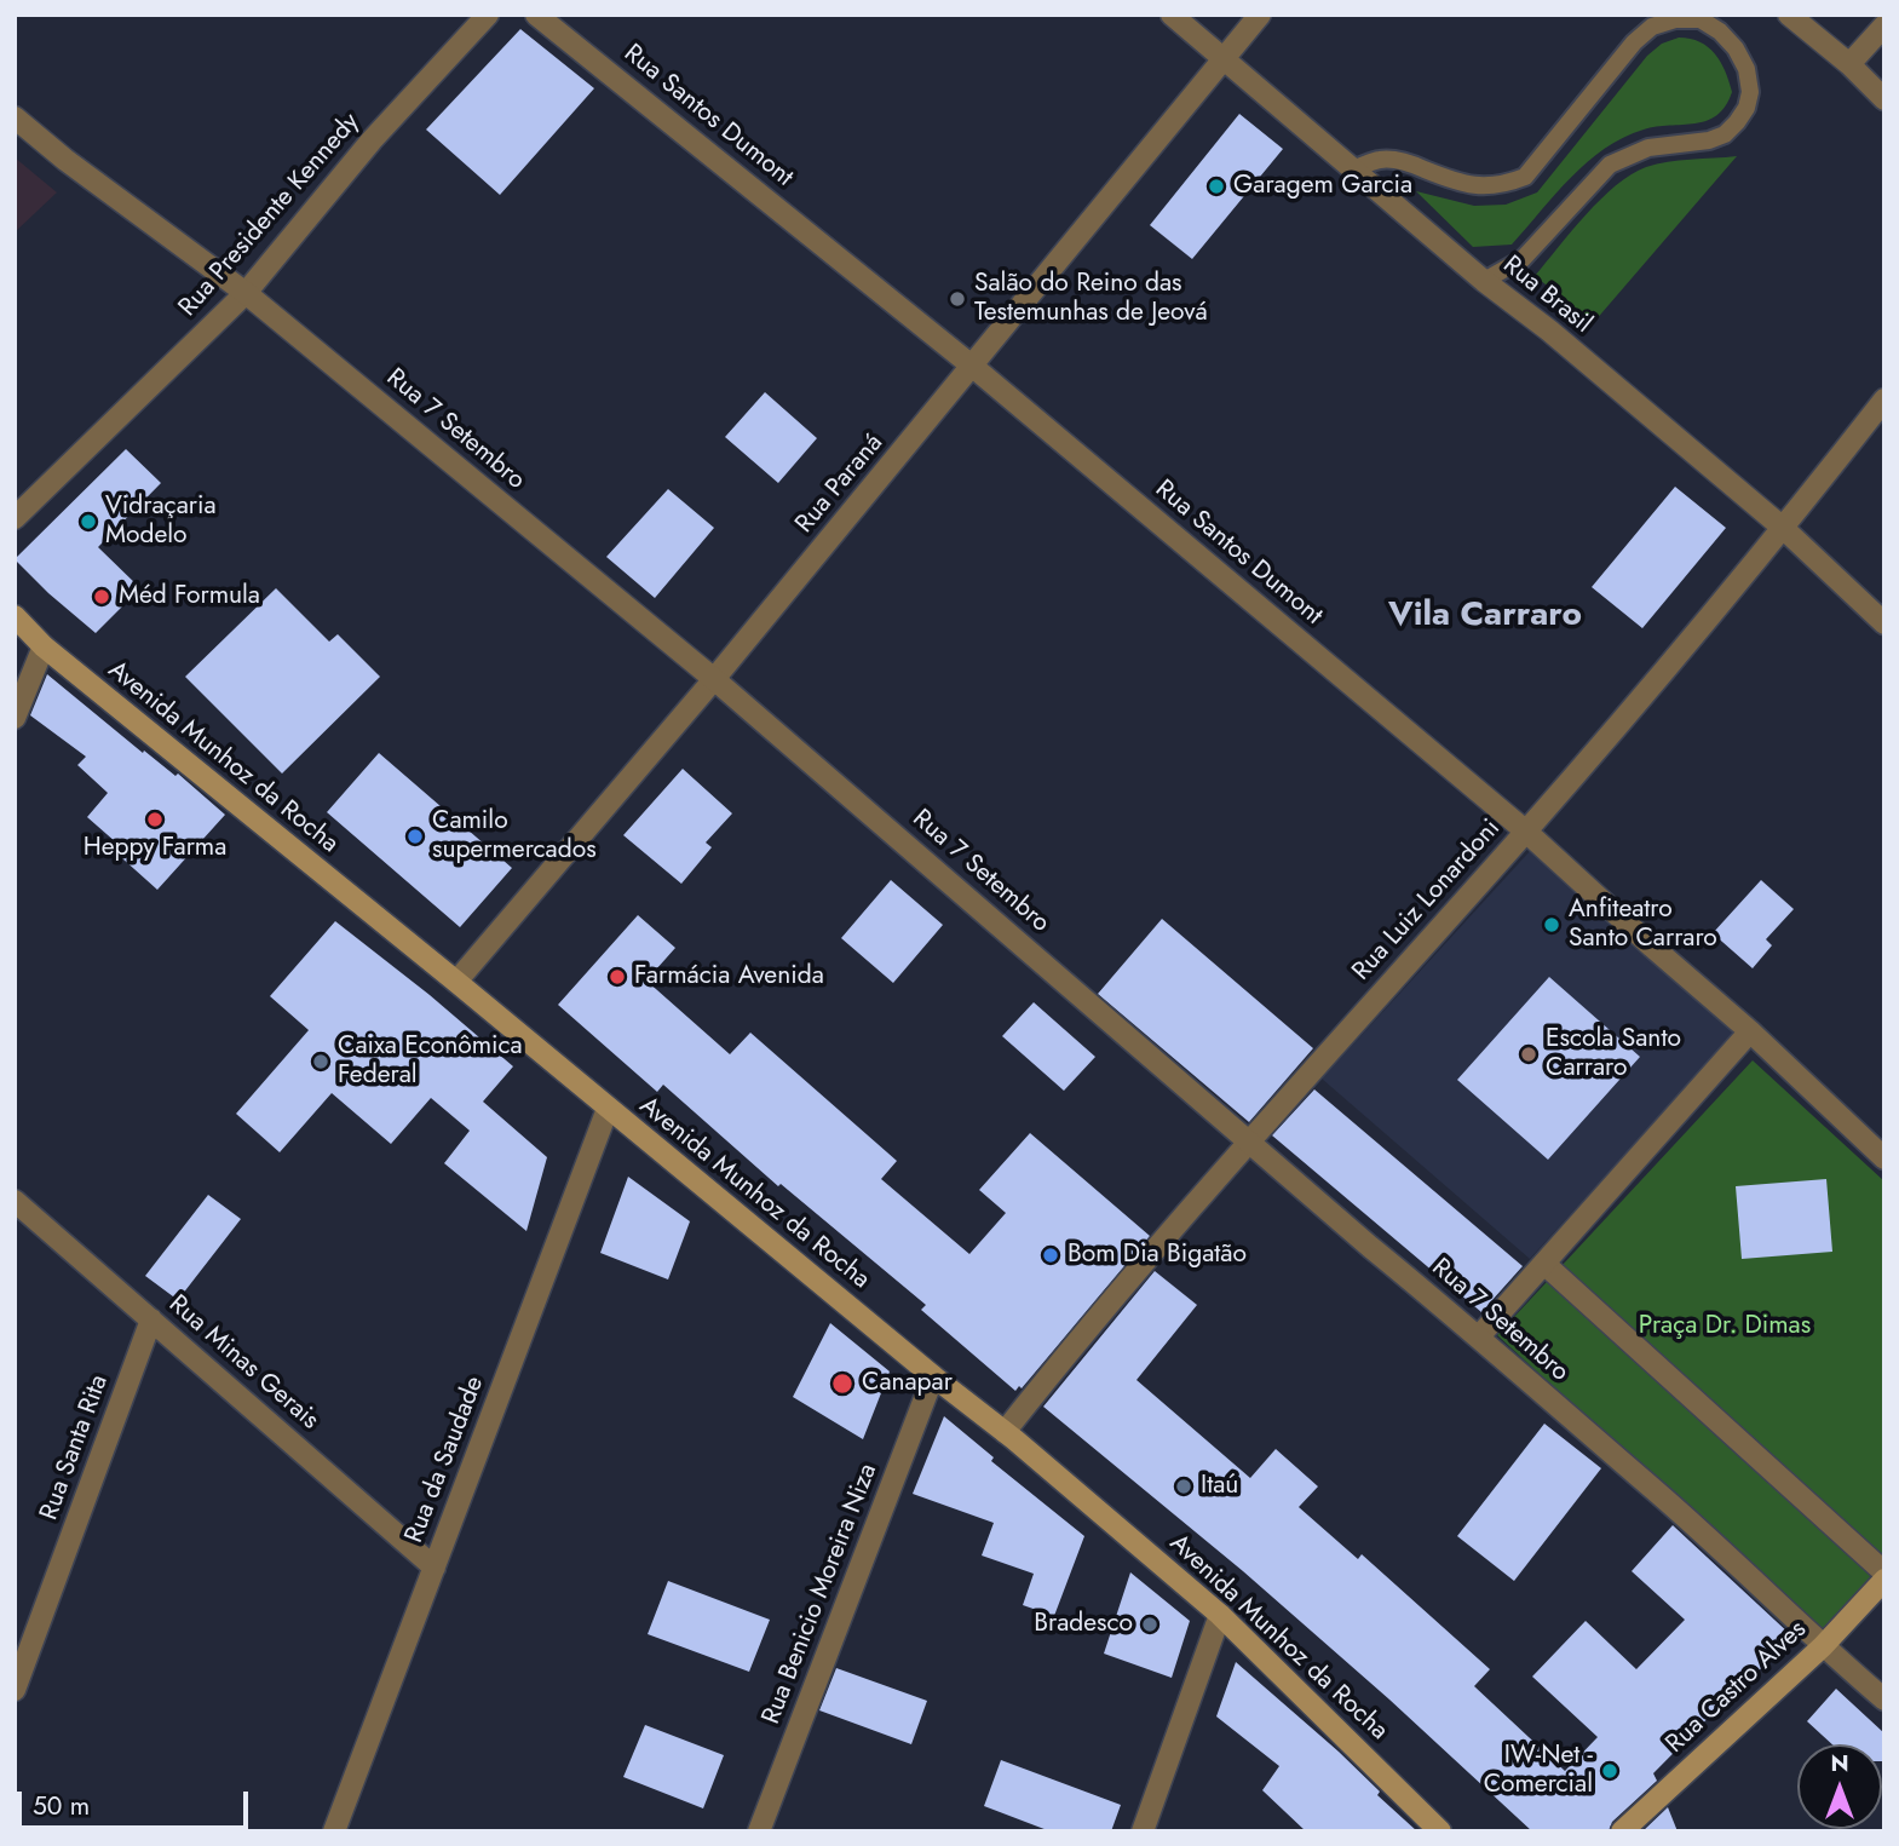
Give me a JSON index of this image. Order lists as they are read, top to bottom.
{
  "streets": {
    "main road": ["Avenida Munhoz da Rocha", "Rua Castro Alves"],
    "street": [
      "Rua Santos Dumont",
      "Rua Presidente Kennedy",
      "Rua Brasil",
      "Rua 7 Setembro",
      "Rua Paraná",
      "Rua Luiz Lonardoni",
      "Rua Minas Gerais",
      "Rua Santa Rita",
      "Rua da Saudade",
      "Rua Benicio Moreira Niza"
    ]
  },
  "crossings": [
    ["Rua Santos Dumont", "Rua Paraná"],
    ["Rua Santos Dumont", "Rua Luiz Lonardoni"],
    ["Rua Presidente Kennedy", "Rua 7 Setembro"],
    ["Rua Brasil", "Rua Paraná"],
    ["Rua Brasil", "Rua Luiz Lonardoni"],
    ["Rua 7 Setembro", "Rua Paraná"],
    ["Rua 7 Setembro", "Rua Luiz Lonardoni"],
    ["Rua 7 Setembro", "Rua Castro Alves"],
    ["Rua Paraná", "Avenida Munhoz da Rocha"],
    ["Avenida Munhoz da Rocha", "Rua Luiz Lonardoni"],
    ["Avenida Munhoz da Rocha", "Rua da Saudade"],
    ["Avenida Munhoz da Rocha", "Rua Benicio Moreira Niza"],
    ["Rua Minas Gerais", "Rua Santa Rita"],
    ["Rua Minas Gerais", "Rua da Saudade"]
  ],
  "districts": ["Vila Carraro"],
  "parks": ["Praça Dr. Dimas"],
  "places": [
    "Garagem Garcia",
    "Salão do Reino das Testemunhas de Jeová",
    "Vidraçaria Modelo",
    "Méd Formula",
    "Heppy Farma",
    "Camilo supermercados",
    "Anfiteatro Santo Carraro",
    "Farmácia Avenida",
    "Escola Santo Carraro",
    "Caixa Econômica Federal",
    "Bom Dia Bigatão",
    "Canapar",
    "Itaú",
    "Bradesco",
    "IW-Net - Comercial"
  ],
  "scale_bar": "50 m",
  "north": "top"
}
